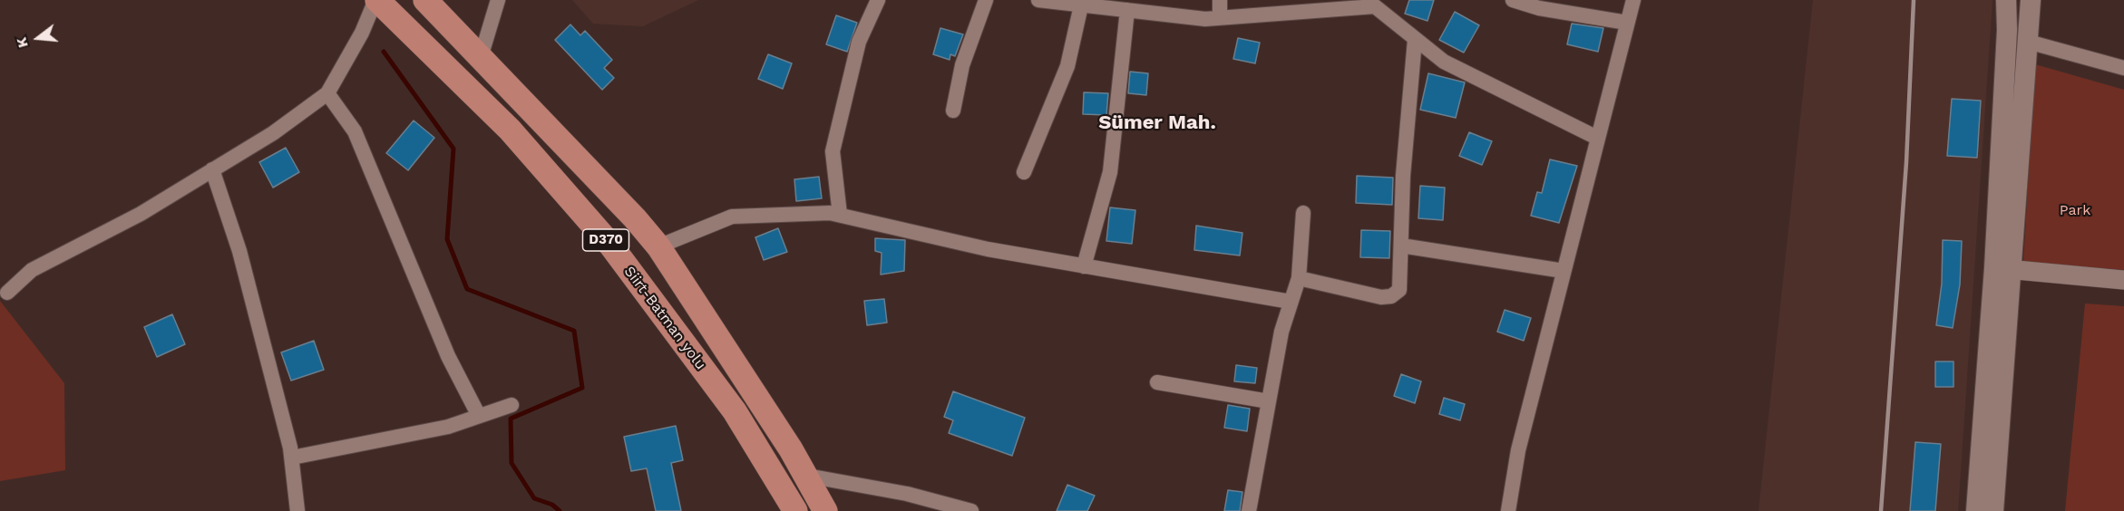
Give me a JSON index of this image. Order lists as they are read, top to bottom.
{
  "streets": {
    "highway": ["D370", "Siirt-Batman yolu"]
  },
  "districts": ["Sümer Mah."],
  "parks": ["Park"],
  "north": "left"
}
